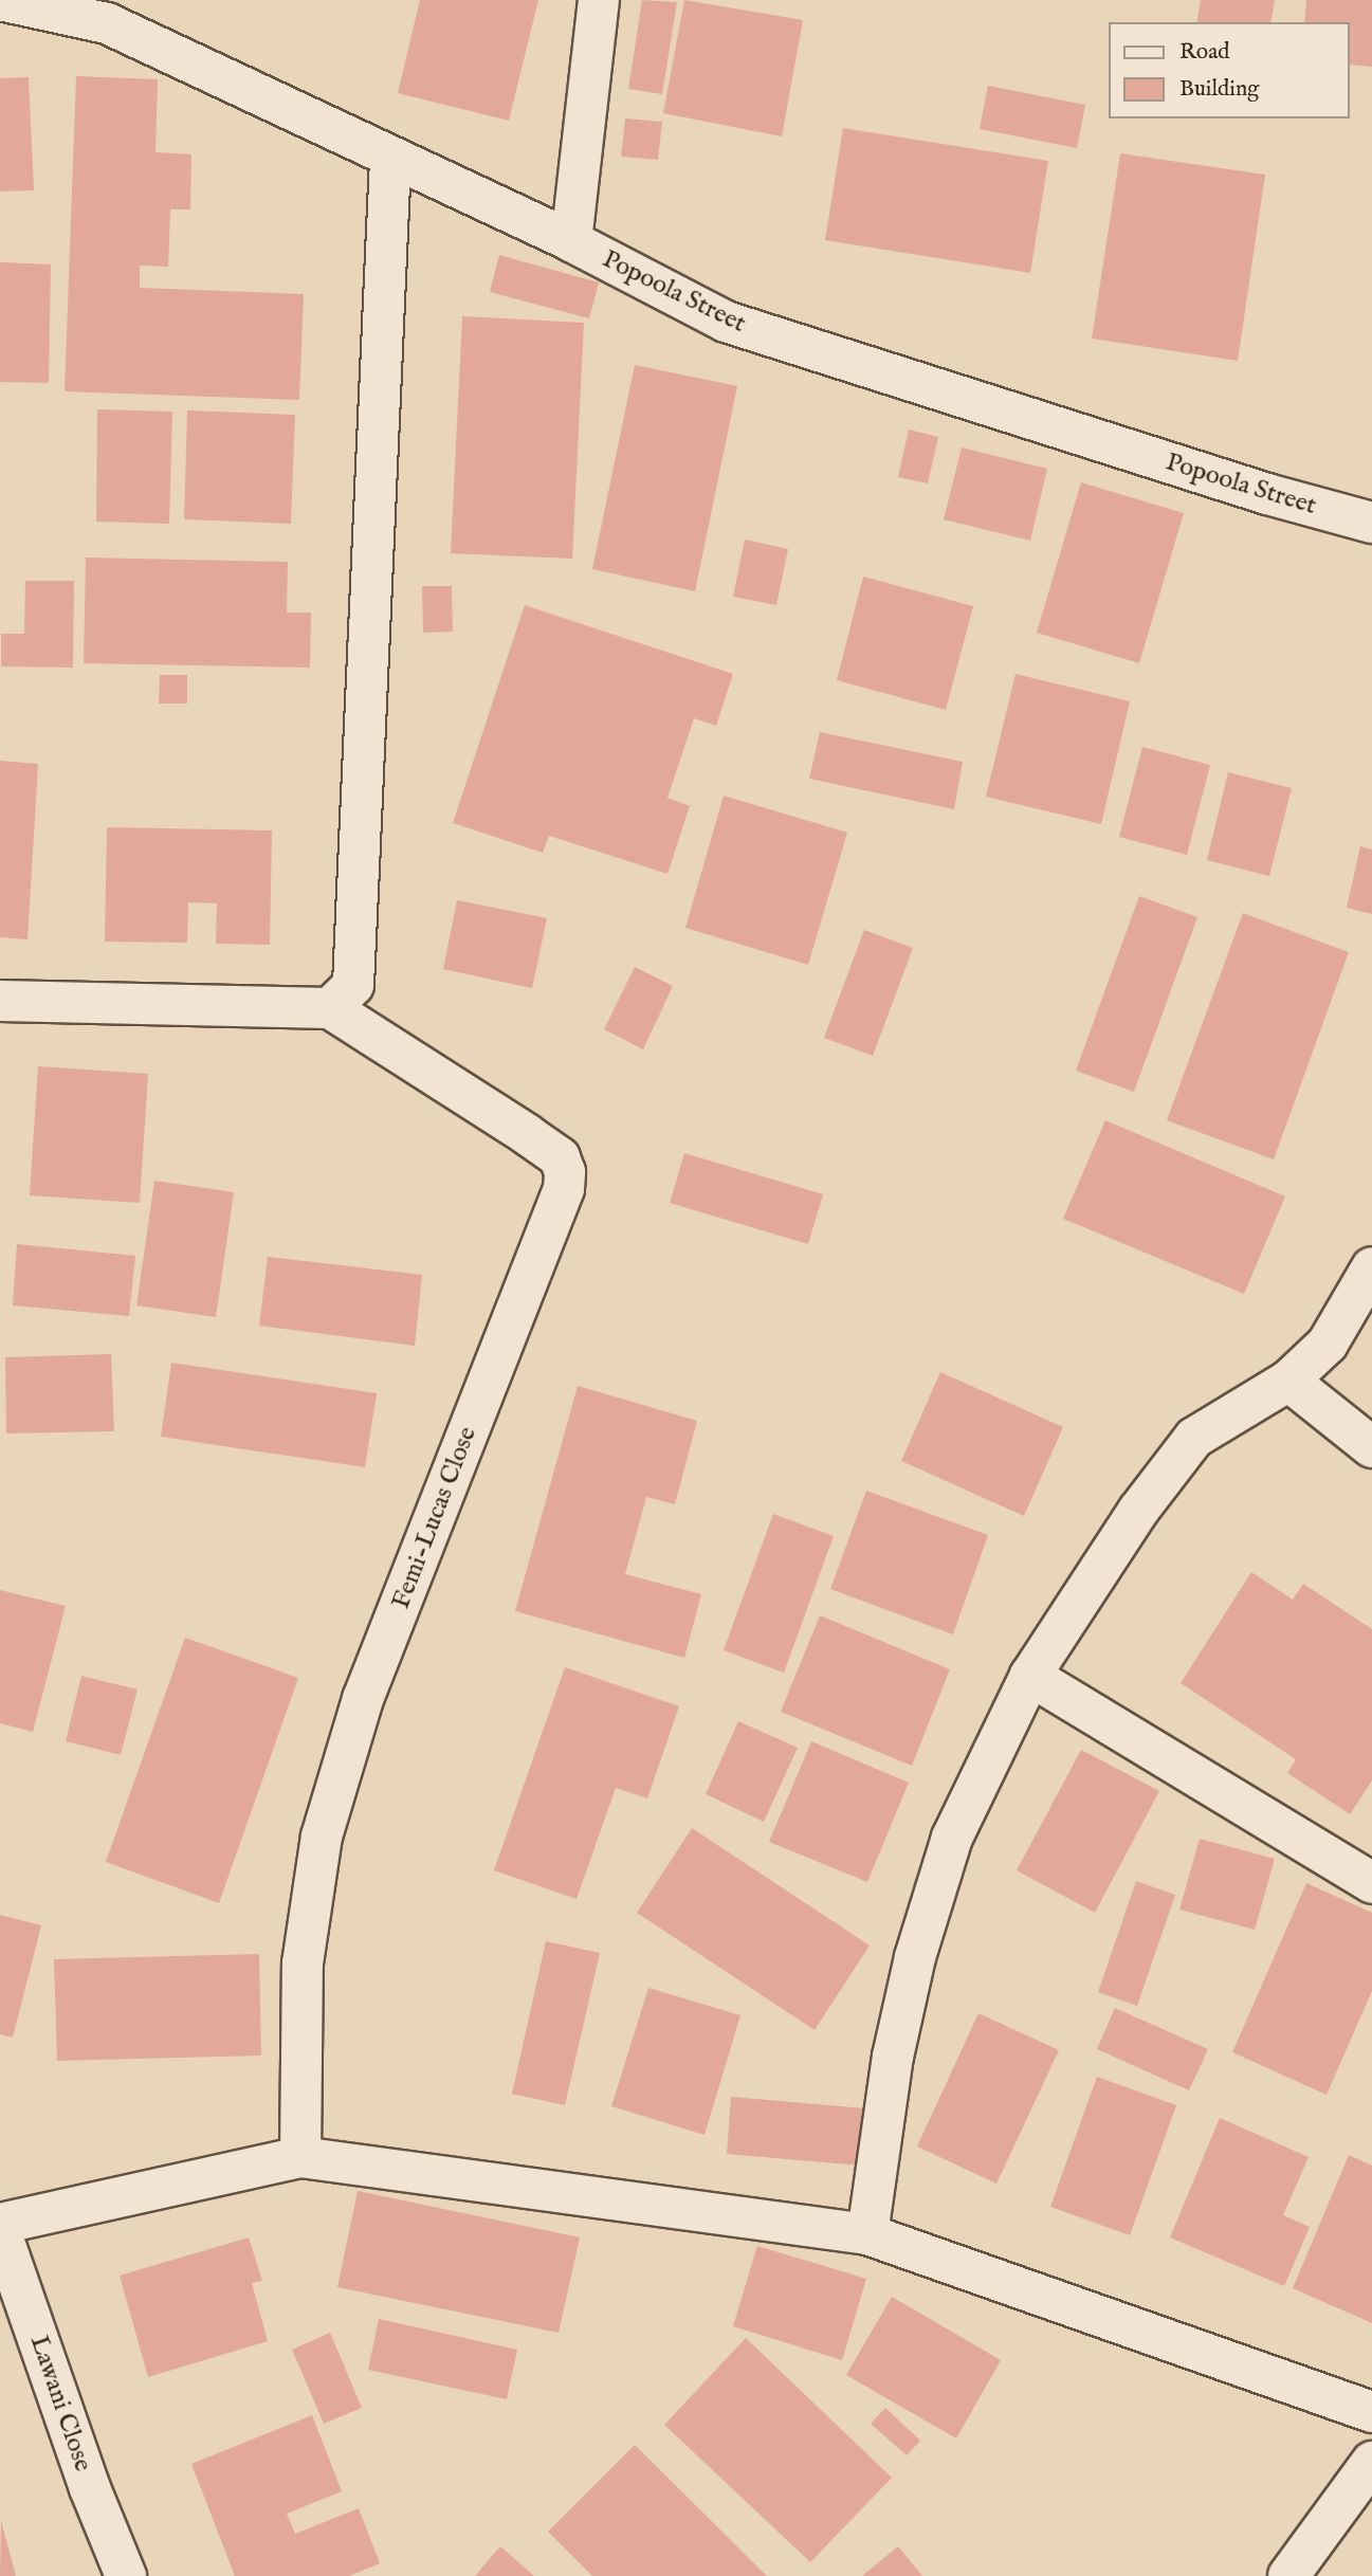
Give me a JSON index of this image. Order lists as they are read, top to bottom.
{
  "streets": {
    "street": ["Popoola Street", "Femi-Lucas Close", "Lawani Close"]
  },
  "legend": ["Road", "Building"]
}
